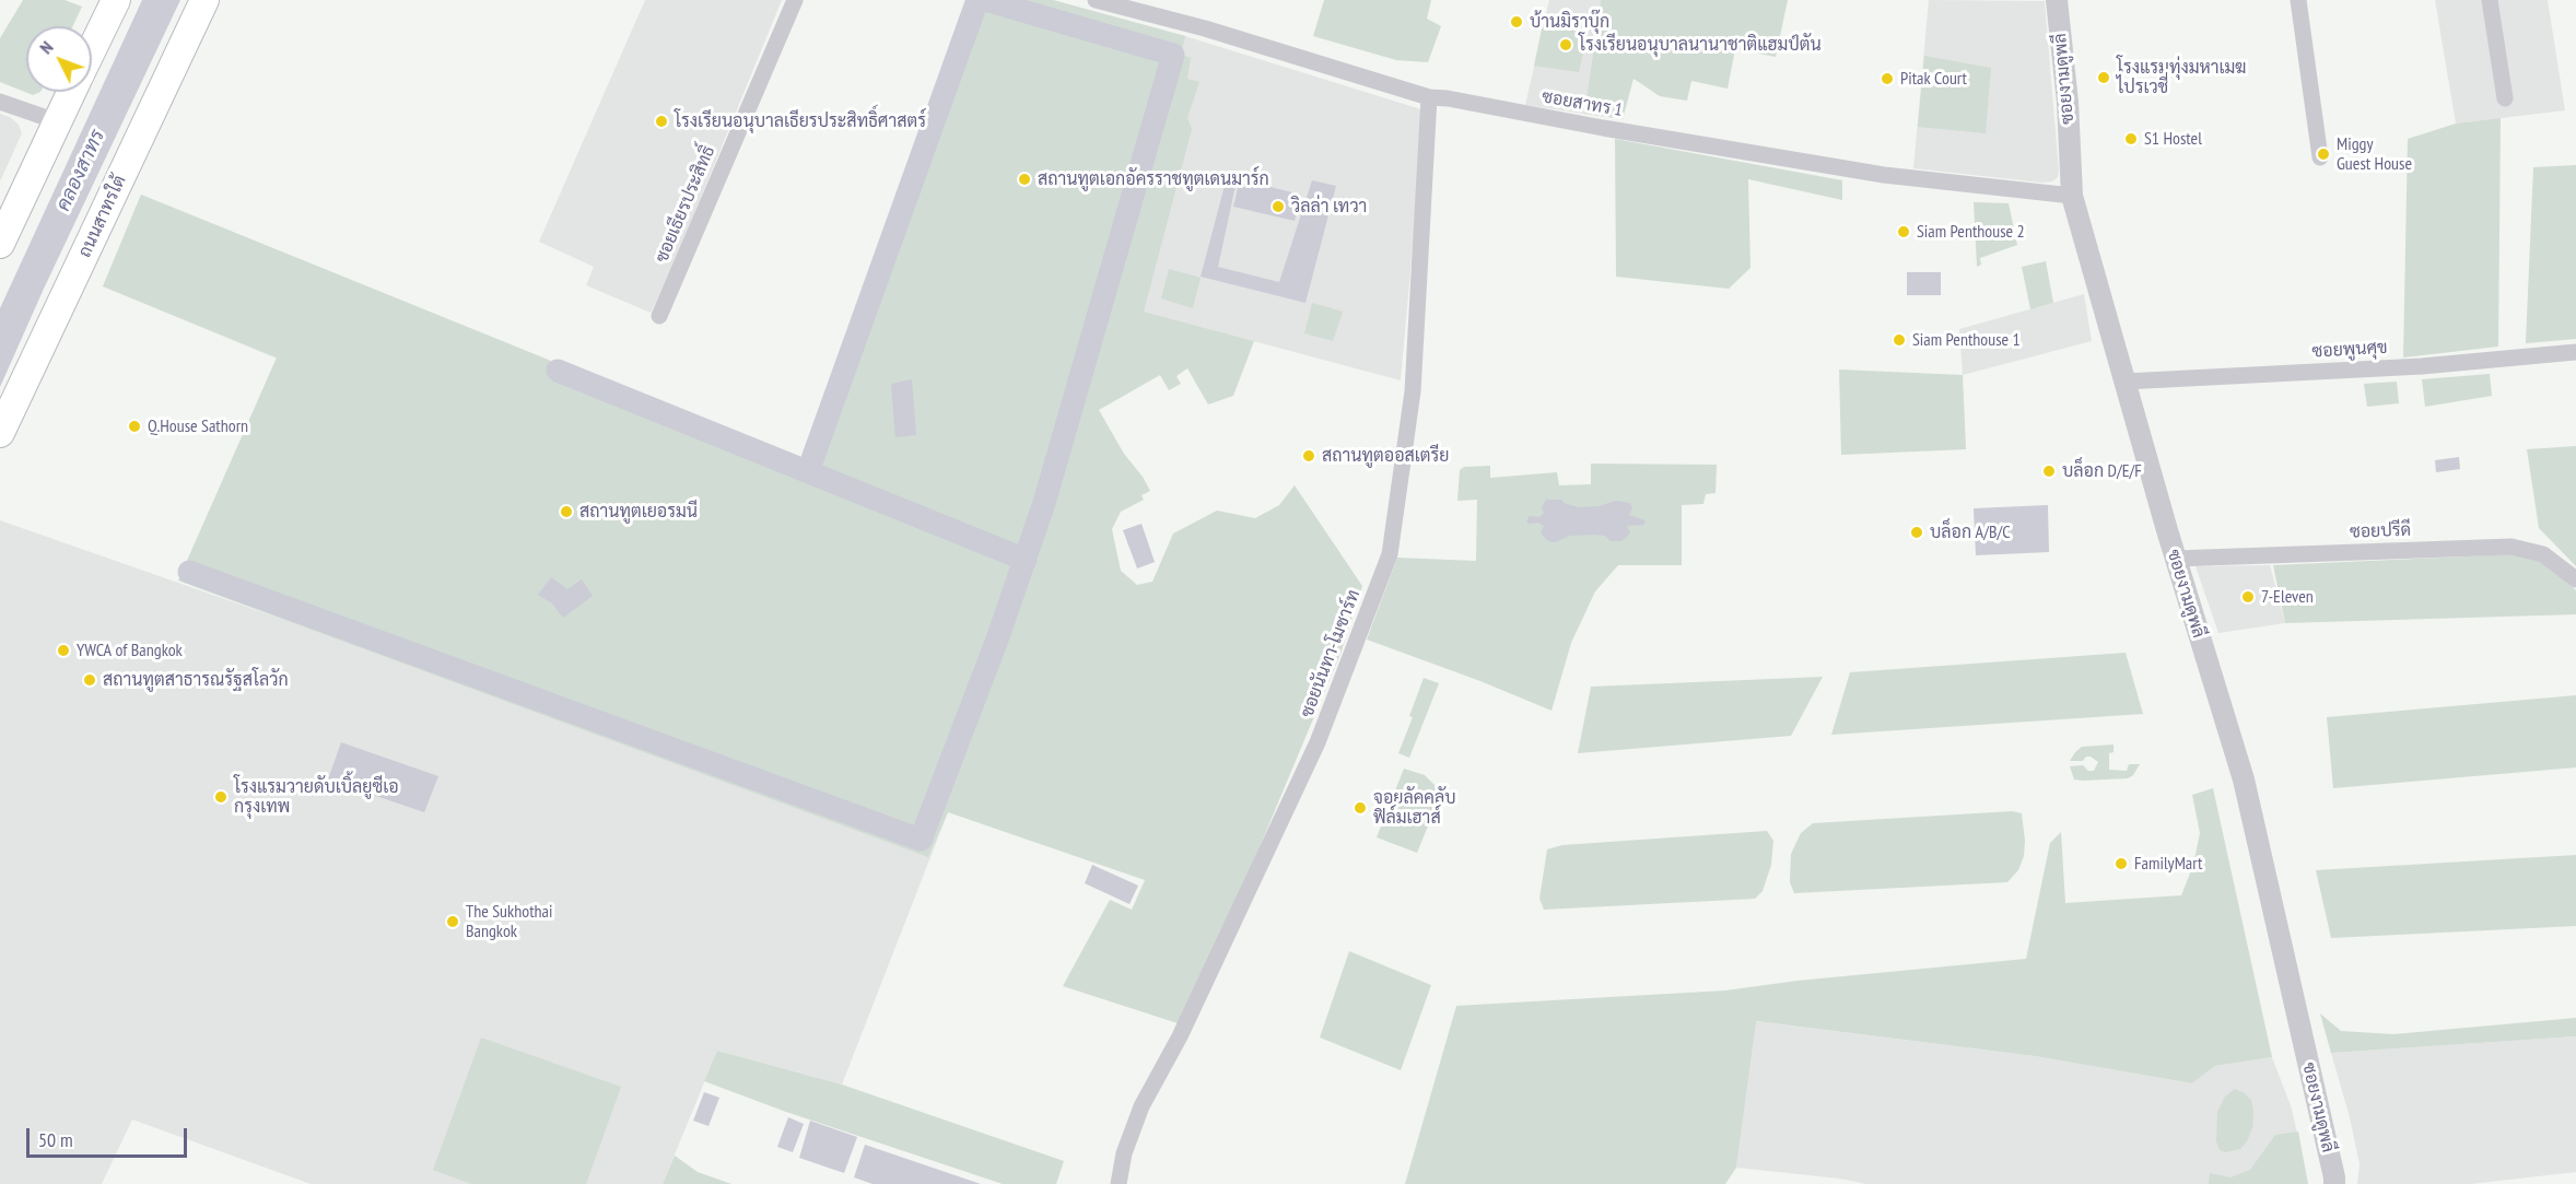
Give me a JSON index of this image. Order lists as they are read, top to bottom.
{
  "streets": {
    "main road": ["ถนนสาทรใต้"],
    "street": [
      "ซอยงามดูพลี",
      "ซอยสาทร 1",
      "ซอยเธียรประสิทธิ์",
      "ซอยพูนศุข",
      "ซอยปรีดี",
      "ซอยนันทา-โมซาร์ท"
    ]
  },
  "crossings": [
    ["ซอยงามดูพลี", "ซอยสาทร 1"],
    ["ซอยงามดูพลี", "ซอยพูนศุข"],
    ["ซอยงามดูพลี", "ซอยปรีดี"],
    ["ซอยสาทร 1", "ซอยนันทา-โมซาร์ท"]
  ],
  "water": ["คลองสาทร"],
  "places": [
    "บ้านมิราบุ๊ก",
    "โรงเรียนอนุบาลนานาชาติแฮมป์ตัน",
    "โรงแรมทุ่งมหาเมฆ ไปรเวชี่",
    "Pitak Court",
    "โรงเรียนอนุบาลเธียรประสิทธิ์ศาสตร์",
    "S1 Hostel",
    "Miggy Guest House",
    "สถานทูตเอกอัครราชทูตเดนมาร์ก",
    "วิลล่า เทวา",
    "Siam Penthouse 2",
    "Siam Penthouse 1",
    "Q.House Sathorn",
    "สถานทูตออสเตรีย",
    "บล็อก D/E/F",
    "สถานทูตเยอรมนี",
    "บล็อก A/B/C",
    "7-Eleven",
    "YWCA of Bangkok",
    "สถานทูตสาธารณรัฐสโลวัก",
    "โรงแรมวายดับเบิ้ลยูซีเอ กรุงเทพ",
    "จอยลัคคลับ ฟิล์มเฮาส์",
    "FamilyMart",
    "The Sukhothai Bangkok"
  ],
  "scale_bar": "50 m",
  "north": "top left"
}
